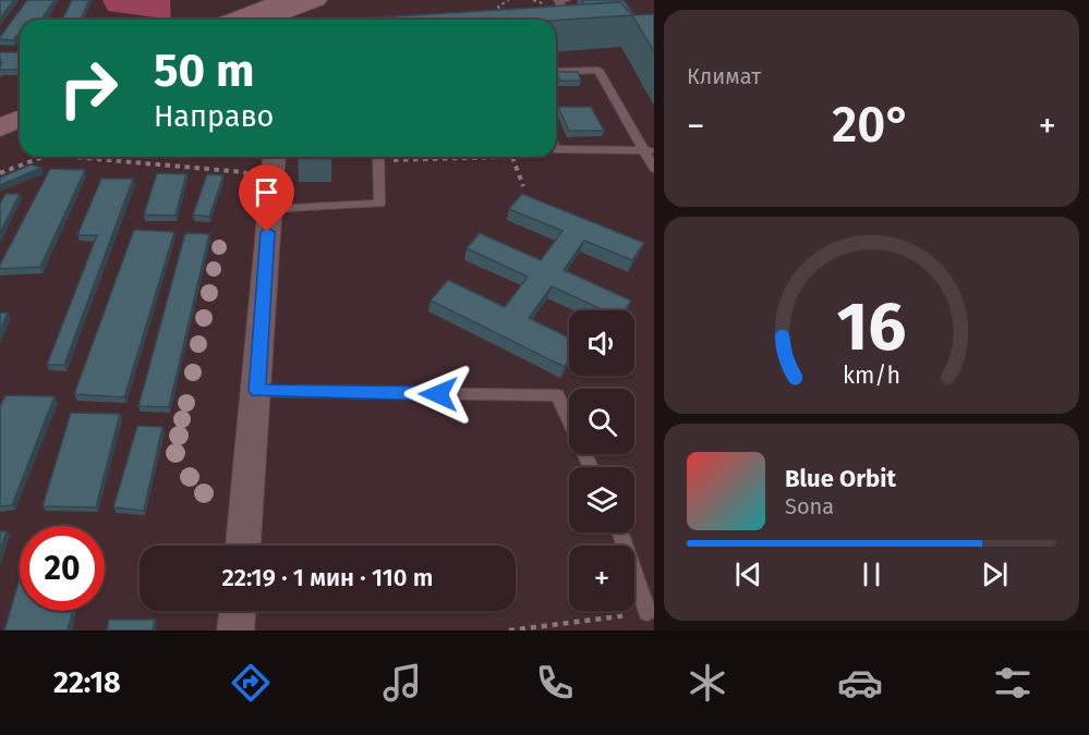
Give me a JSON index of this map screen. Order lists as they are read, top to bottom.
{
  "page": {
    "tile": "Климат",
    "turn": ["50 m", "Направо"],
    "heat": ["−", "20°", "+"],
    "map_buttons": "+",
    "song": ["Blue Orbit", "Sona"],
    "limit": "20",
    "trip": "22:19 · 1 мин · 110 m",
    "tabs": "22:18",
    "gauge": ["16", "km/h"]
  }
}
